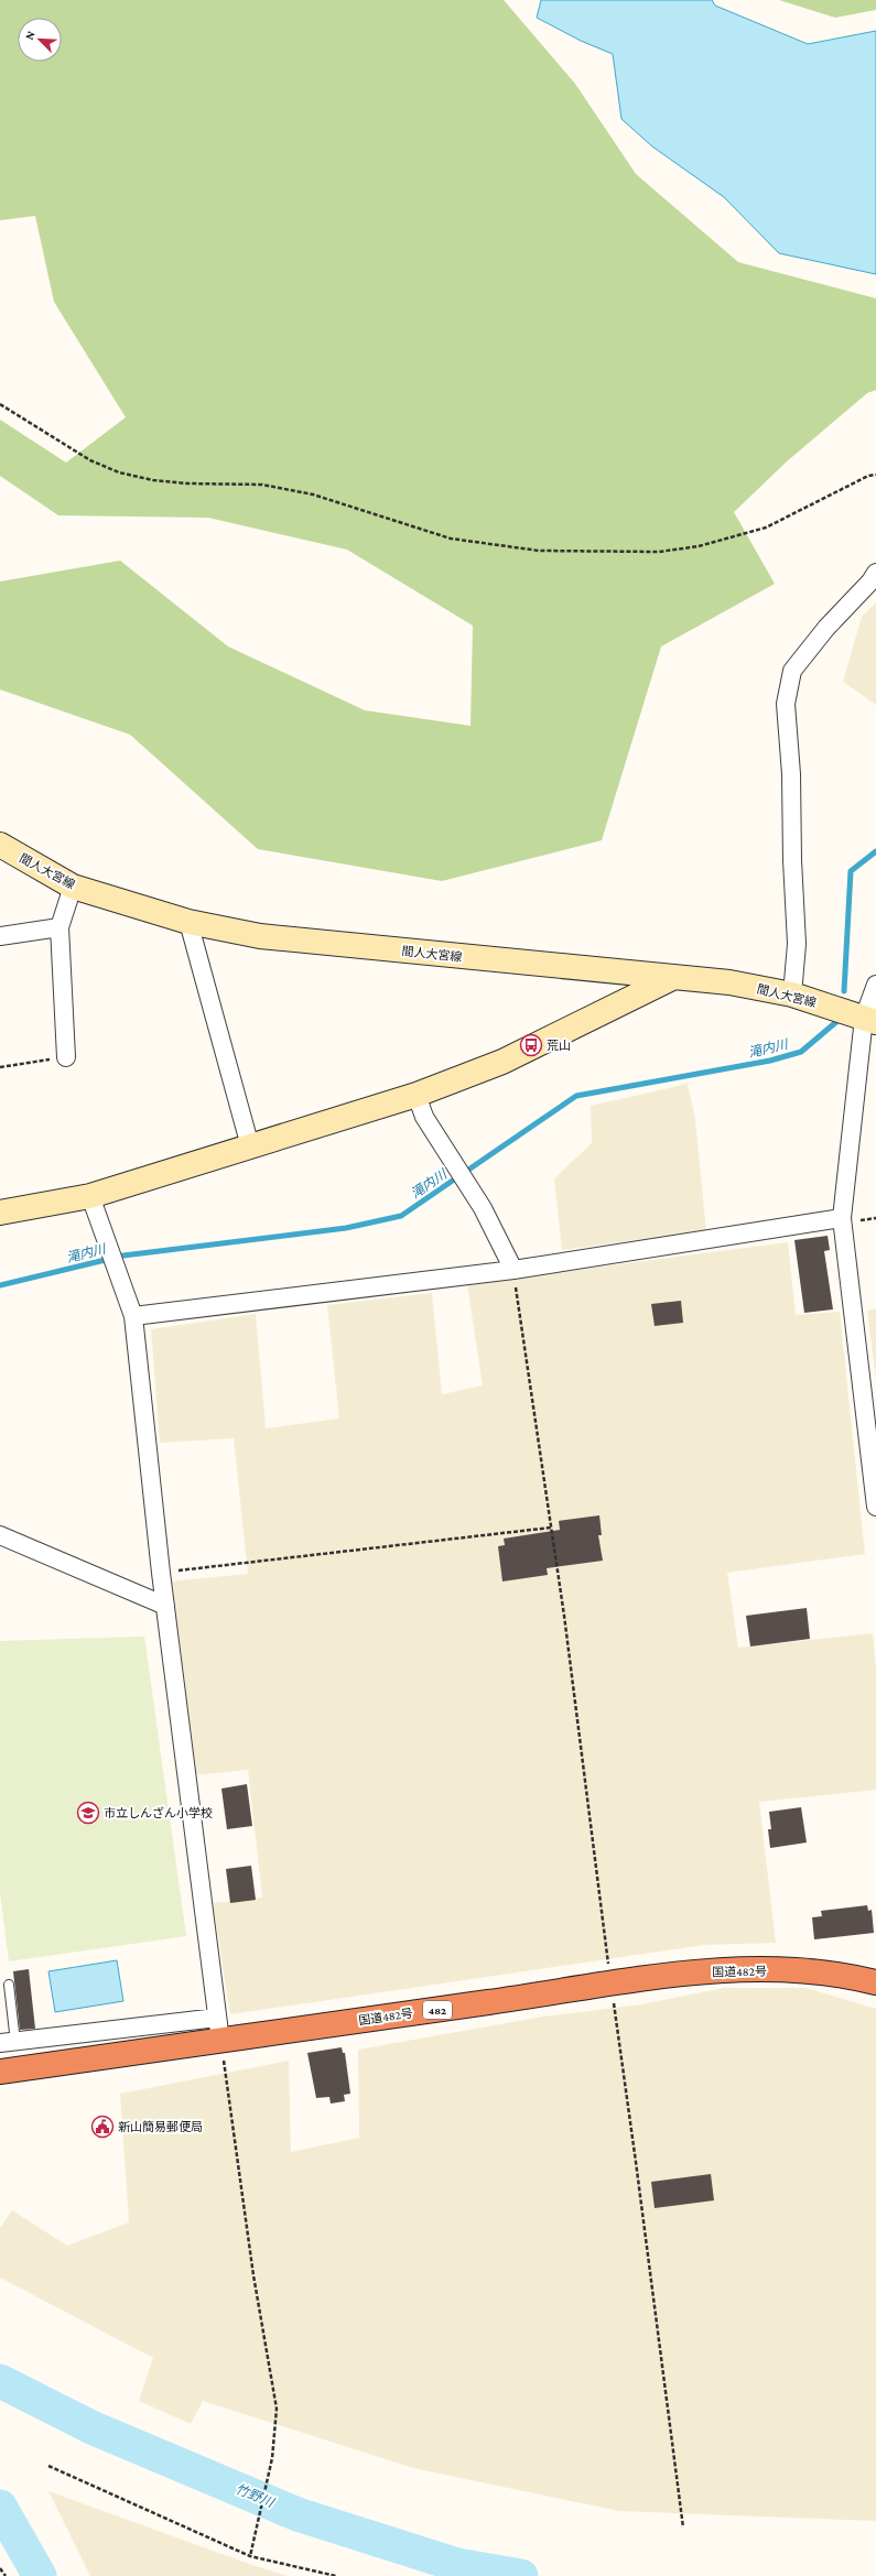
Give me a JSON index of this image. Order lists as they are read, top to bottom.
{
  "streets": {
    "highway": ["国道482号", "482"],
    "main road": ["間人大宮線"]
  },
  "water": ["滝内川", "竹野川"],
  "places": {
    "bus stop": ["荒山"],
    "school or university": ["市立しんざん小学校"],
    "public building": ["新山簡易郵便局"]
  },
  "north": "top left"
}
